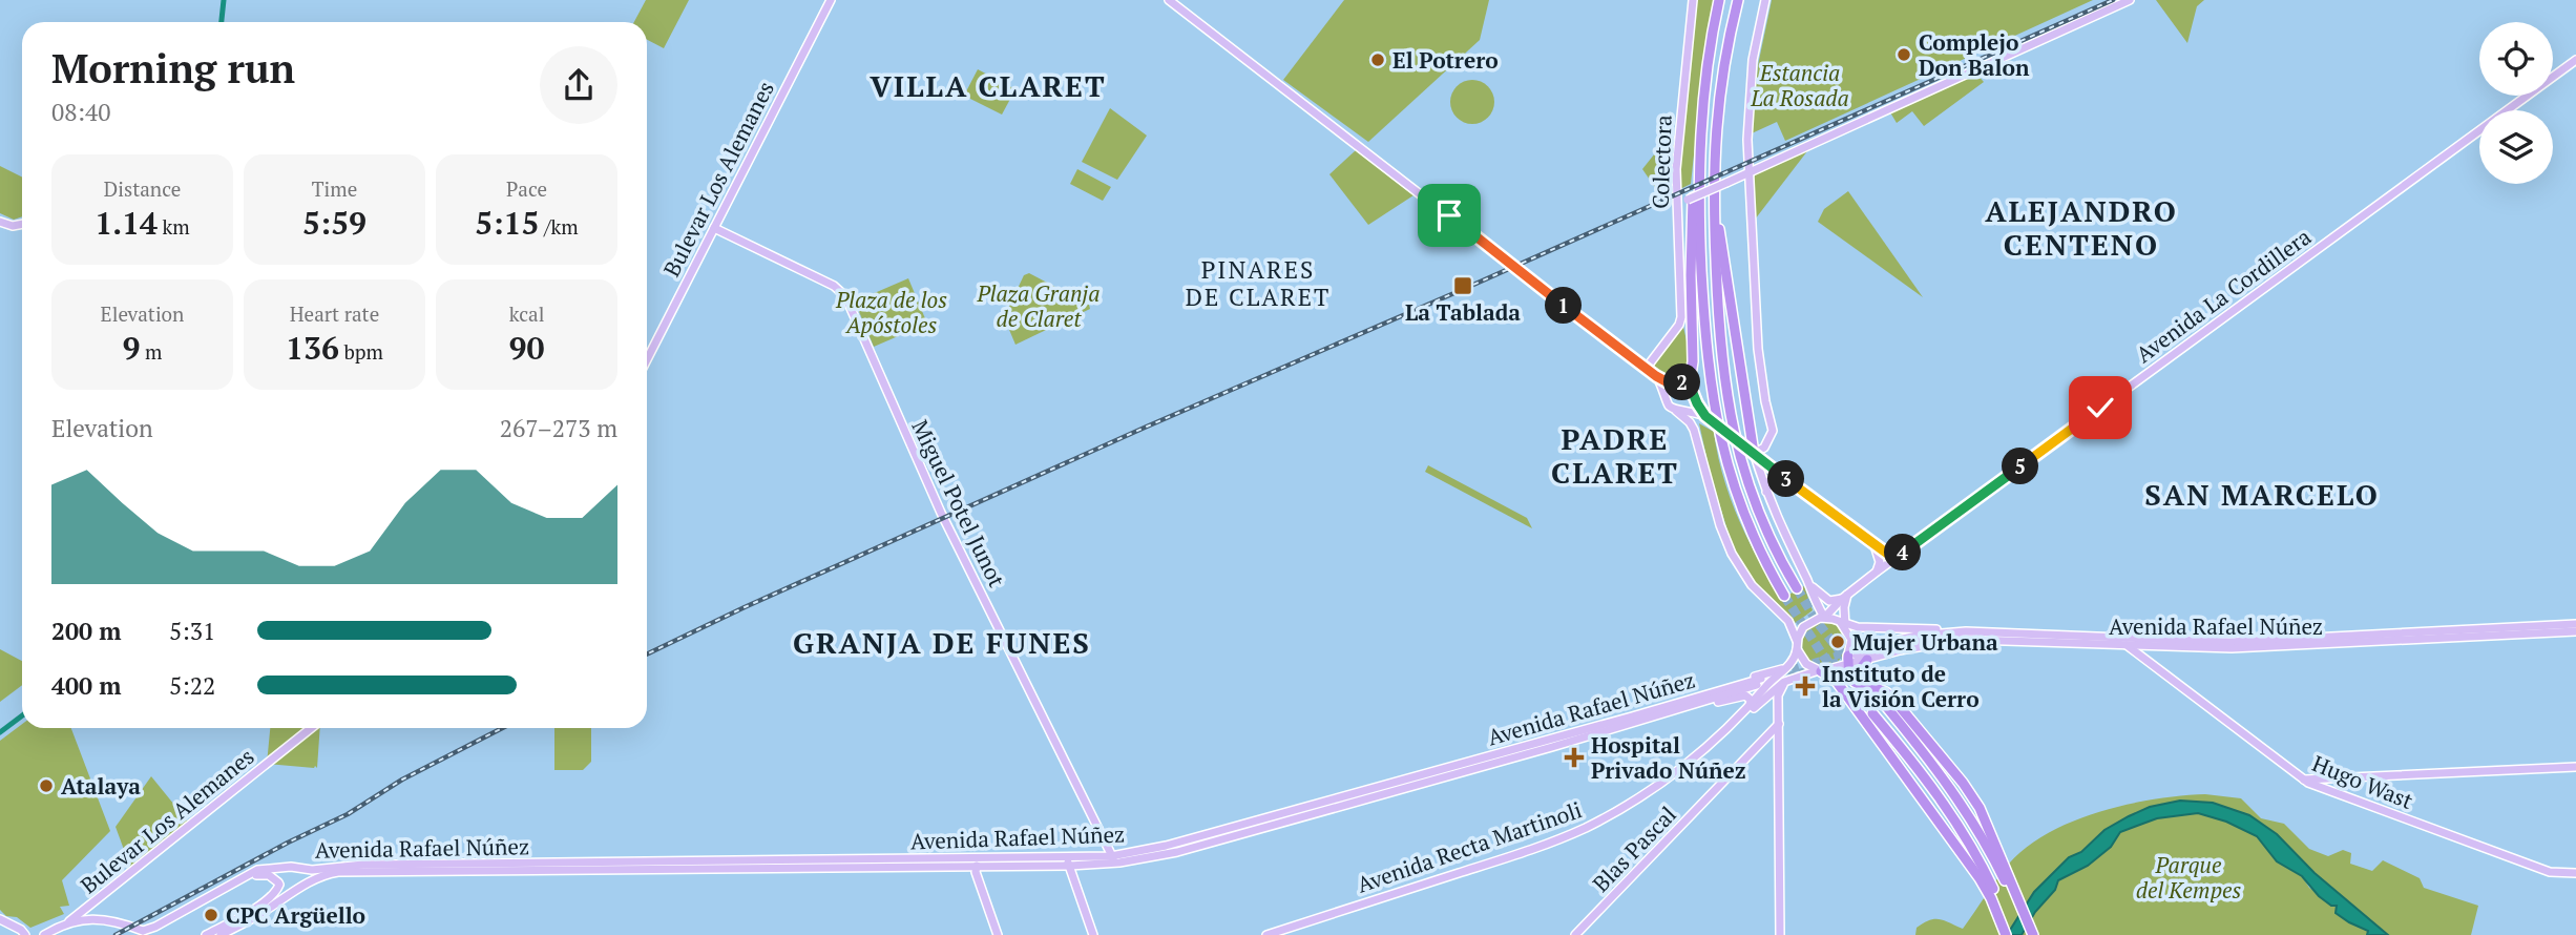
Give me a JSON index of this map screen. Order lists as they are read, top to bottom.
{
  "streets": {
    "main road": [
      "Colectora",
      "Bulevar Los Alemanes",
      "Avenida La Cordillera",
      "Miguel Potel Junot",
      "Avenida Rafael Núñez",
      "Hugo Wast",
      "Avenida Recta Martinoli",
      "Blas Pascal"
    ]
  },
  "crossings": [
    ["Bulevar Los Alemanes", "Miguel Potel Junot"],
    ["Avenida La Cordillera", "Avenida Rafael Núñez"],
    ["Avenida La Cordillera", "Avenida Recta Martinoli"],
    ["Miguel Potel Junot", "Avenida Rafael Núñez"],
    ["Avenida Rafael Núñez", "Hugo Wast"],
    ["Avenida Rafael Núñez", "Avenida Recta Martinoli"]
  ],
  "districts": [
    "VILLA CLARET",
    "ALEJANDRO CENTENO",
    "PINARES DE CLARET",
    "PADRE CLARET",
    "SAN MARCELO",
    "GRANJA DE FUNES"
  ],
  "parks": [
    "Estancia La Rosada",
    "Plaza Granja de Claret",
    "Plaza de los Apóstoles",
    "Parque del Kempes"
  ],
  "places": {
    "other": [
      "Complejo Don Balon",
      "El Potrero",
      "Mujer Urbana",
      "Atalaya",
      "CPC Argüello"
    ],
    "transit": ["La Tablada"],
    "health": ["Instituto de la Visión Cerro", "Hospital Privado Núñez"]
  },
  "page": {
    "heading": ["Morning run", "08:40"],
    "stats": [
      ["Distance", "1.14 km"],
      ["Time", "5:59"],
      ["Pace", "5:15 /km"],
      ["Elevation", "9 m"],
      ["Heart rate", "136 bpm"],
      ["kcal", "90"]
    ],
    "pins": [
      "1",
      "2",
      "5",
      "3",
      "4"
    ],
    "chart": ["Elevation", "267–273 m"],
    "list": [
      {
        "name": "200 m",
        "note": "5:31"
      },
      {
        "name": "400 m",
        "note": "5:22"
      }
    ]
  }
}
